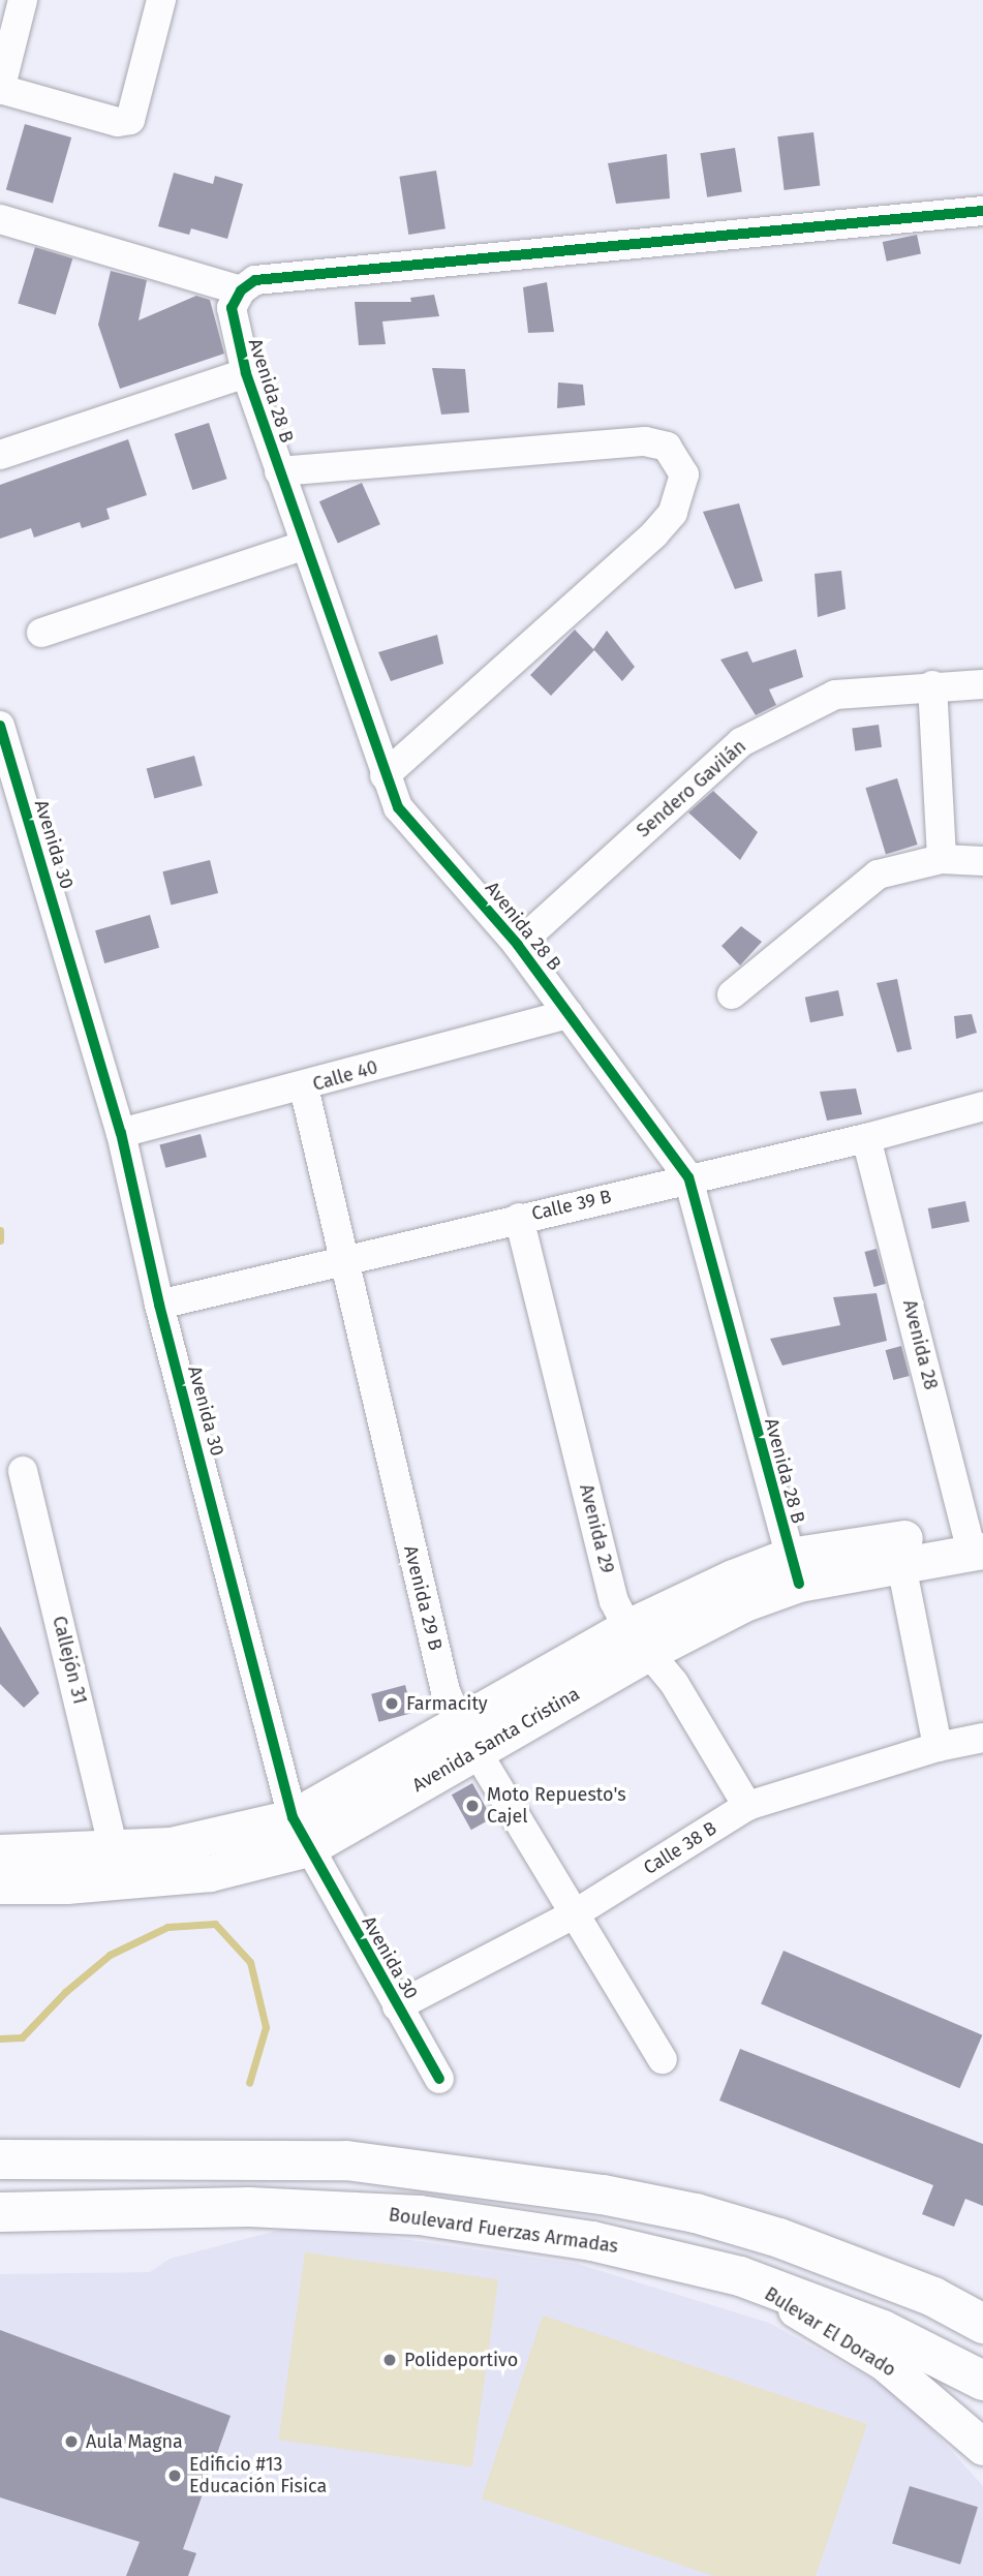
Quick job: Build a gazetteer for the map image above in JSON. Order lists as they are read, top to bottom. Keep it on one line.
{"streets":{"highway":["Boulevard Fuerzas Armadas"],"street":["Avenida 28 B","Sendero Gavilán","Avenida 30","Calle 40","Calle 39 B","Avenida 28","Avenida 29","Avenida 29 B","Callejón 31","Avenida Santa Cristina","Calle 38 B","Bulevar El Dorado"]},"crossings":[["Avenida 28 B","Sendero Gavilán"],["Avenida 28 B","Calle 40"],["Avenida 28 B","Calle 39 B"],["Avenida 28 B","Avenida Santa Cristina"],["Avenida 30","Calle 40"],["Avenida 30","Calle 39 B"],["Avenida 30","Avenida Santa Cristina"],["Avenida 30","Calle 38 B"],["Calle 40","Avenida 29 B"],["Calle 39 B","Avenida 28"],["Calle 39 B","Avenida 29"],["Calle 39 B","Avenida 29 B"],["Avenida 28","Avenida Santa Cristina"],["Avenida 29","Avenida Santa Cristina"],["Avenida 29","Calle 38 B"],["Avenida 29 B","Avenida Santa Cristina"],["Avenida 29 B","Calle 38 B"],["Callejón 31","Avenida Santa Cristina"],["Boulevard Fuerzas Armadas","Bulevar El Dorado"]],"places":["Farmacity","Moto Repuesto's Cajel","Polideportivo","Aula Magna","Edificio #13 Educación Fisica"]}
